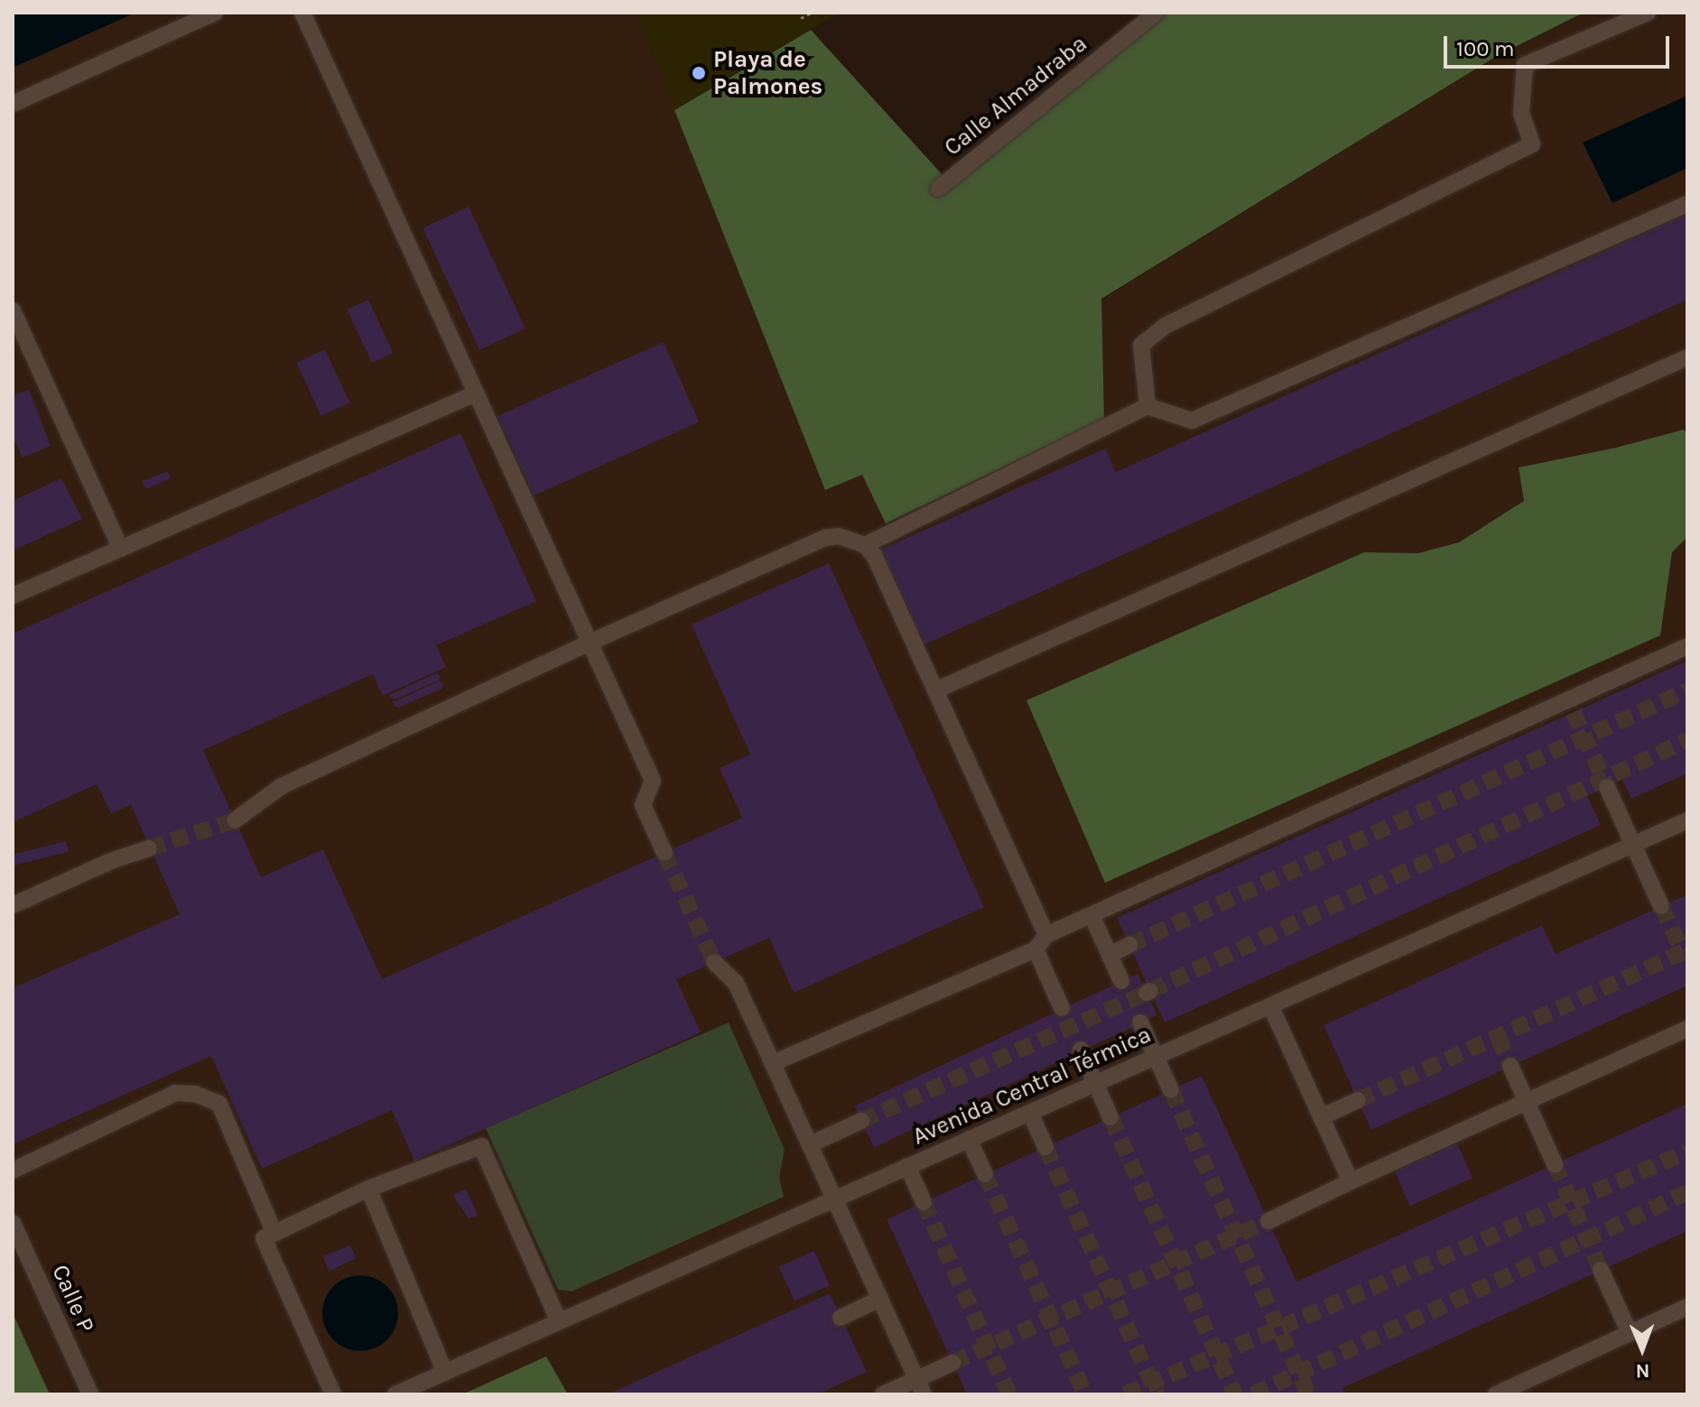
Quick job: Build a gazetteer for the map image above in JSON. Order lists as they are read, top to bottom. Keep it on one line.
{"streets":{"street":["Calle Almadraba","Avenida Central Térmica","Calle P"]},"places":["Playa de Palmones"],"scale_bar":"100 m","north":"bottom"}
